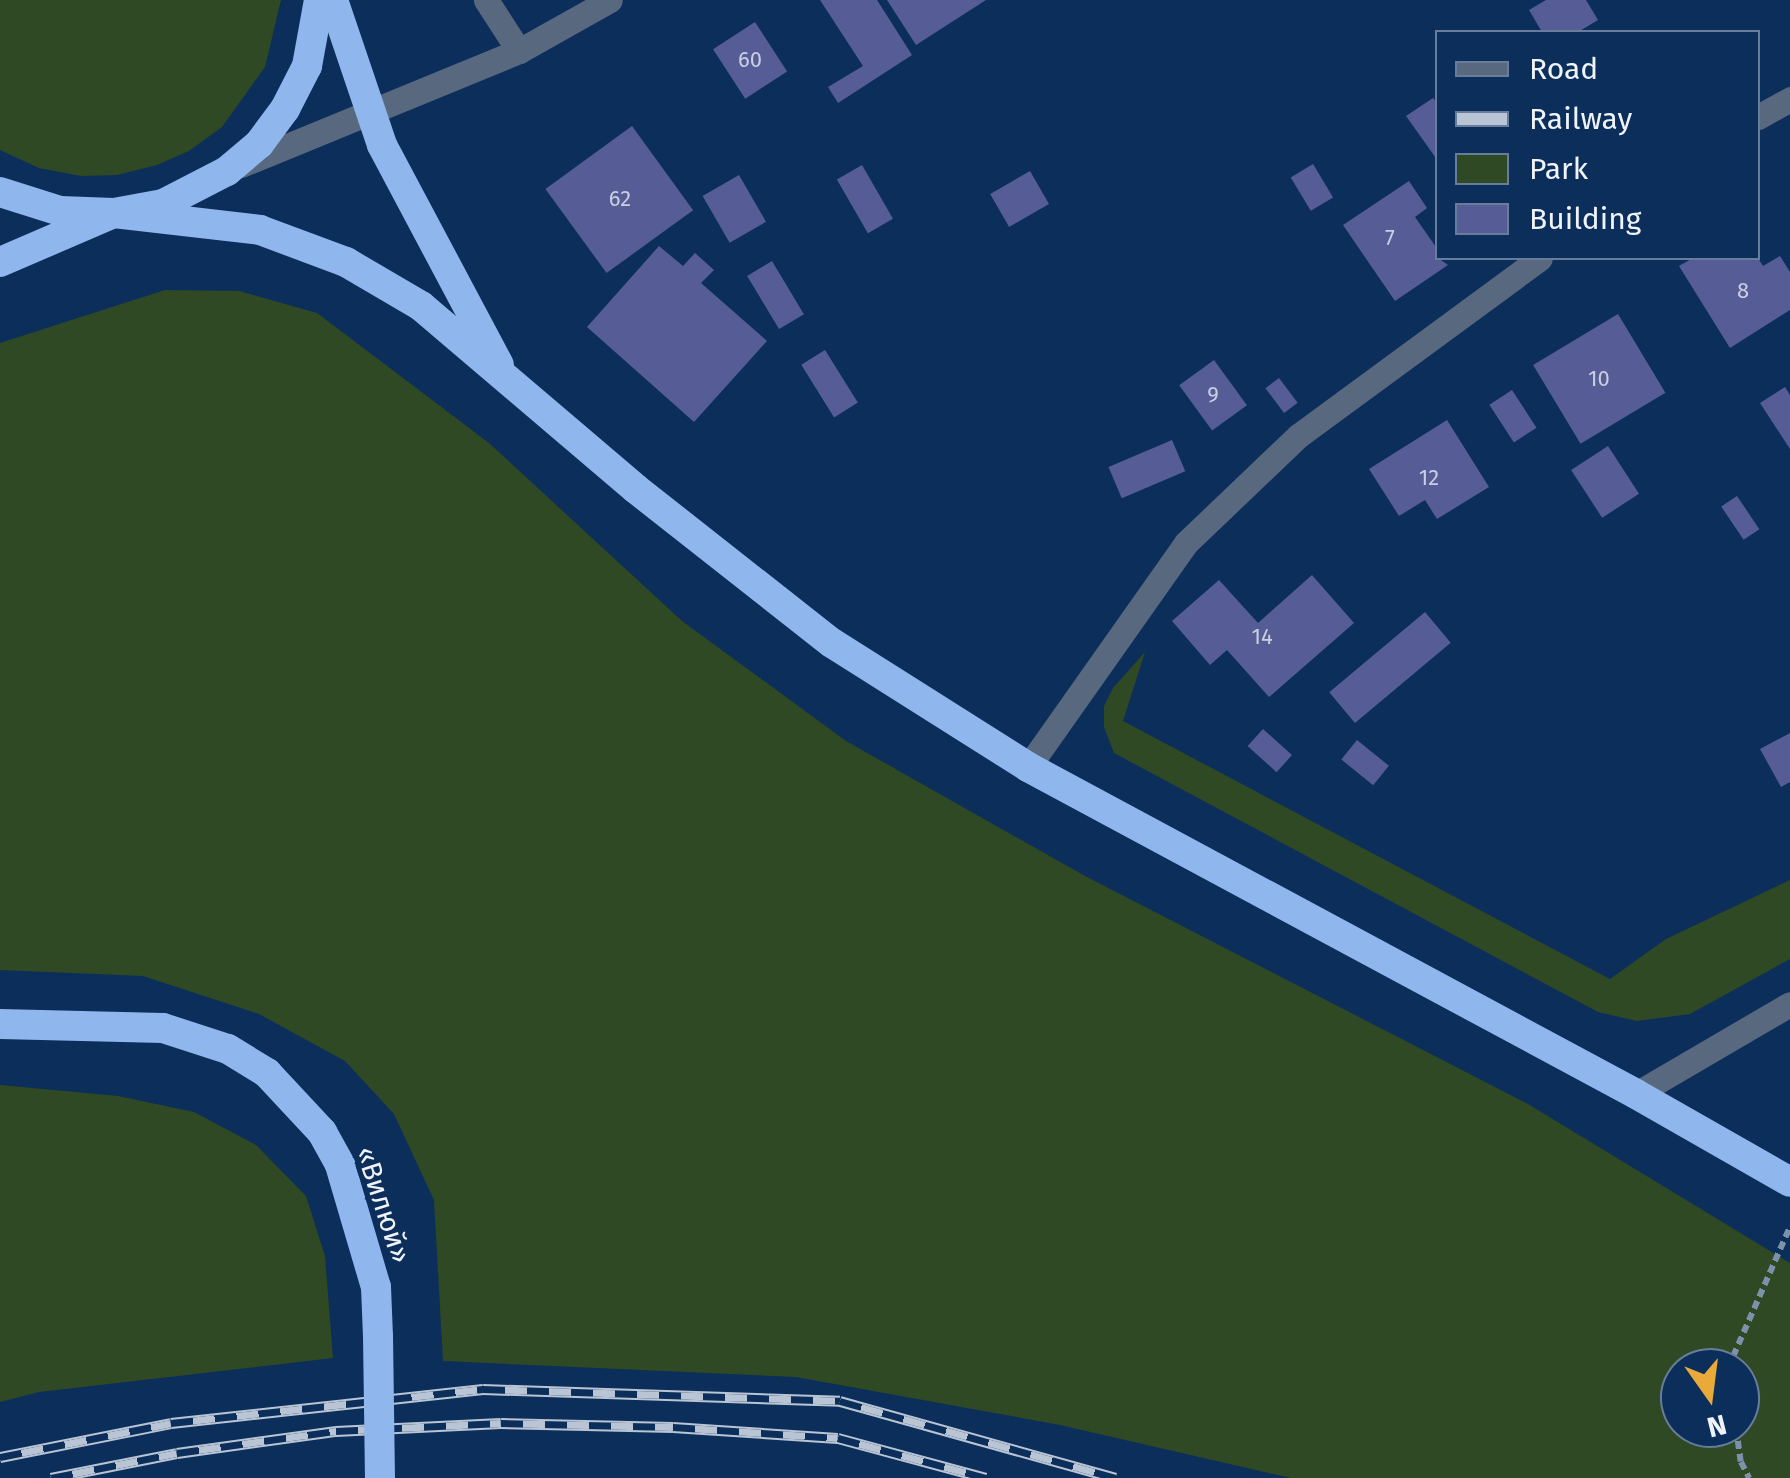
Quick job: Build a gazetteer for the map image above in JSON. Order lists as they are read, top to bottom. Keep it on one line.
{"streets":{"highway":["«Вилюй»"]},"house_numbers":["60","62","7","8","10","9","12","14"],"legend":["Road","Railway","Park","Building"],"north":"bottom"}
